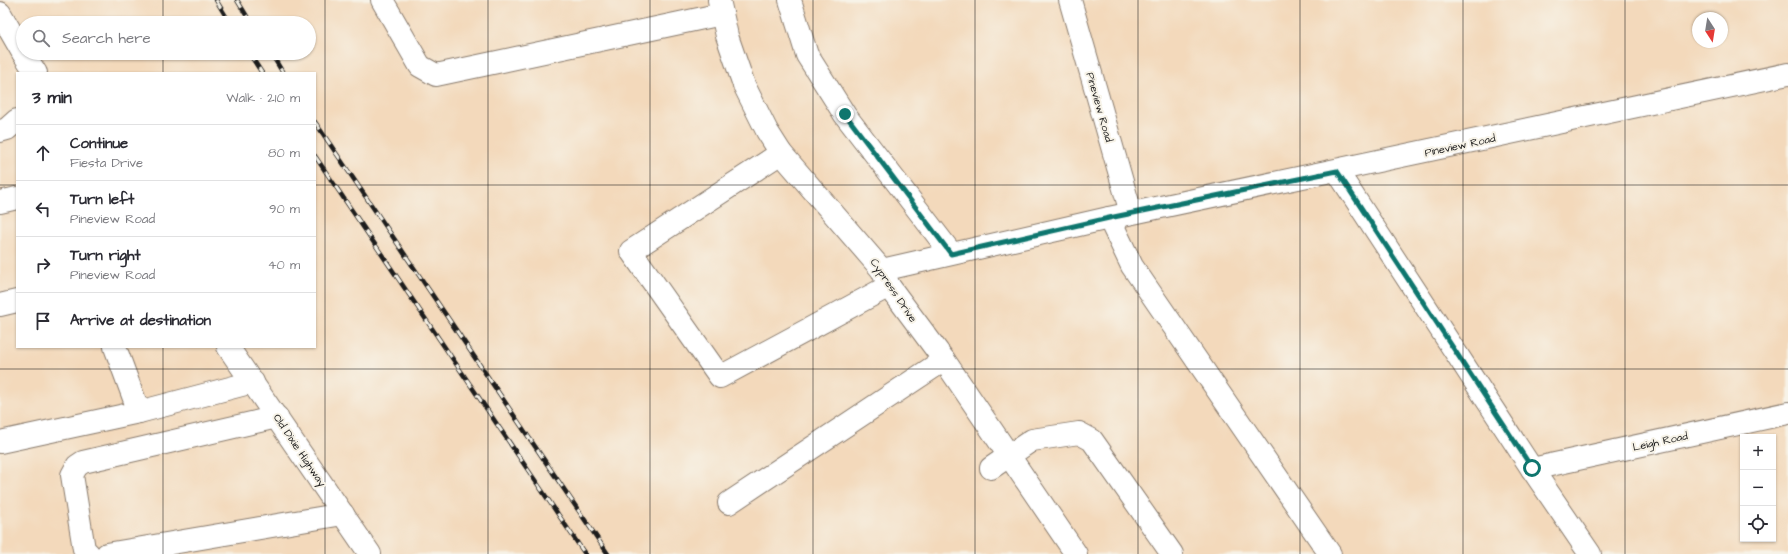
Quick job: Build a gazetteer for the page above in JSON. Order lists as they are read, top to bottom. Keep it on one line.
{"streets":{"street":["Pineview Road","Cypress Drive","Leigh Road","Old Dixie Highway"]},"crossings":[["Pineview Road","Cypress Drive"]],"north":"bottom","page":{"search":"Search here","heading":["3 min","Walk · 210 m"],"list":[["Continue","Fiesta Drive","80 m"],["Turn left","Pineview Road","90 m"],["Turn right","Pineview Road","40 m"],"Arrive at destination"],"map_buttons":["+","−"]}}
